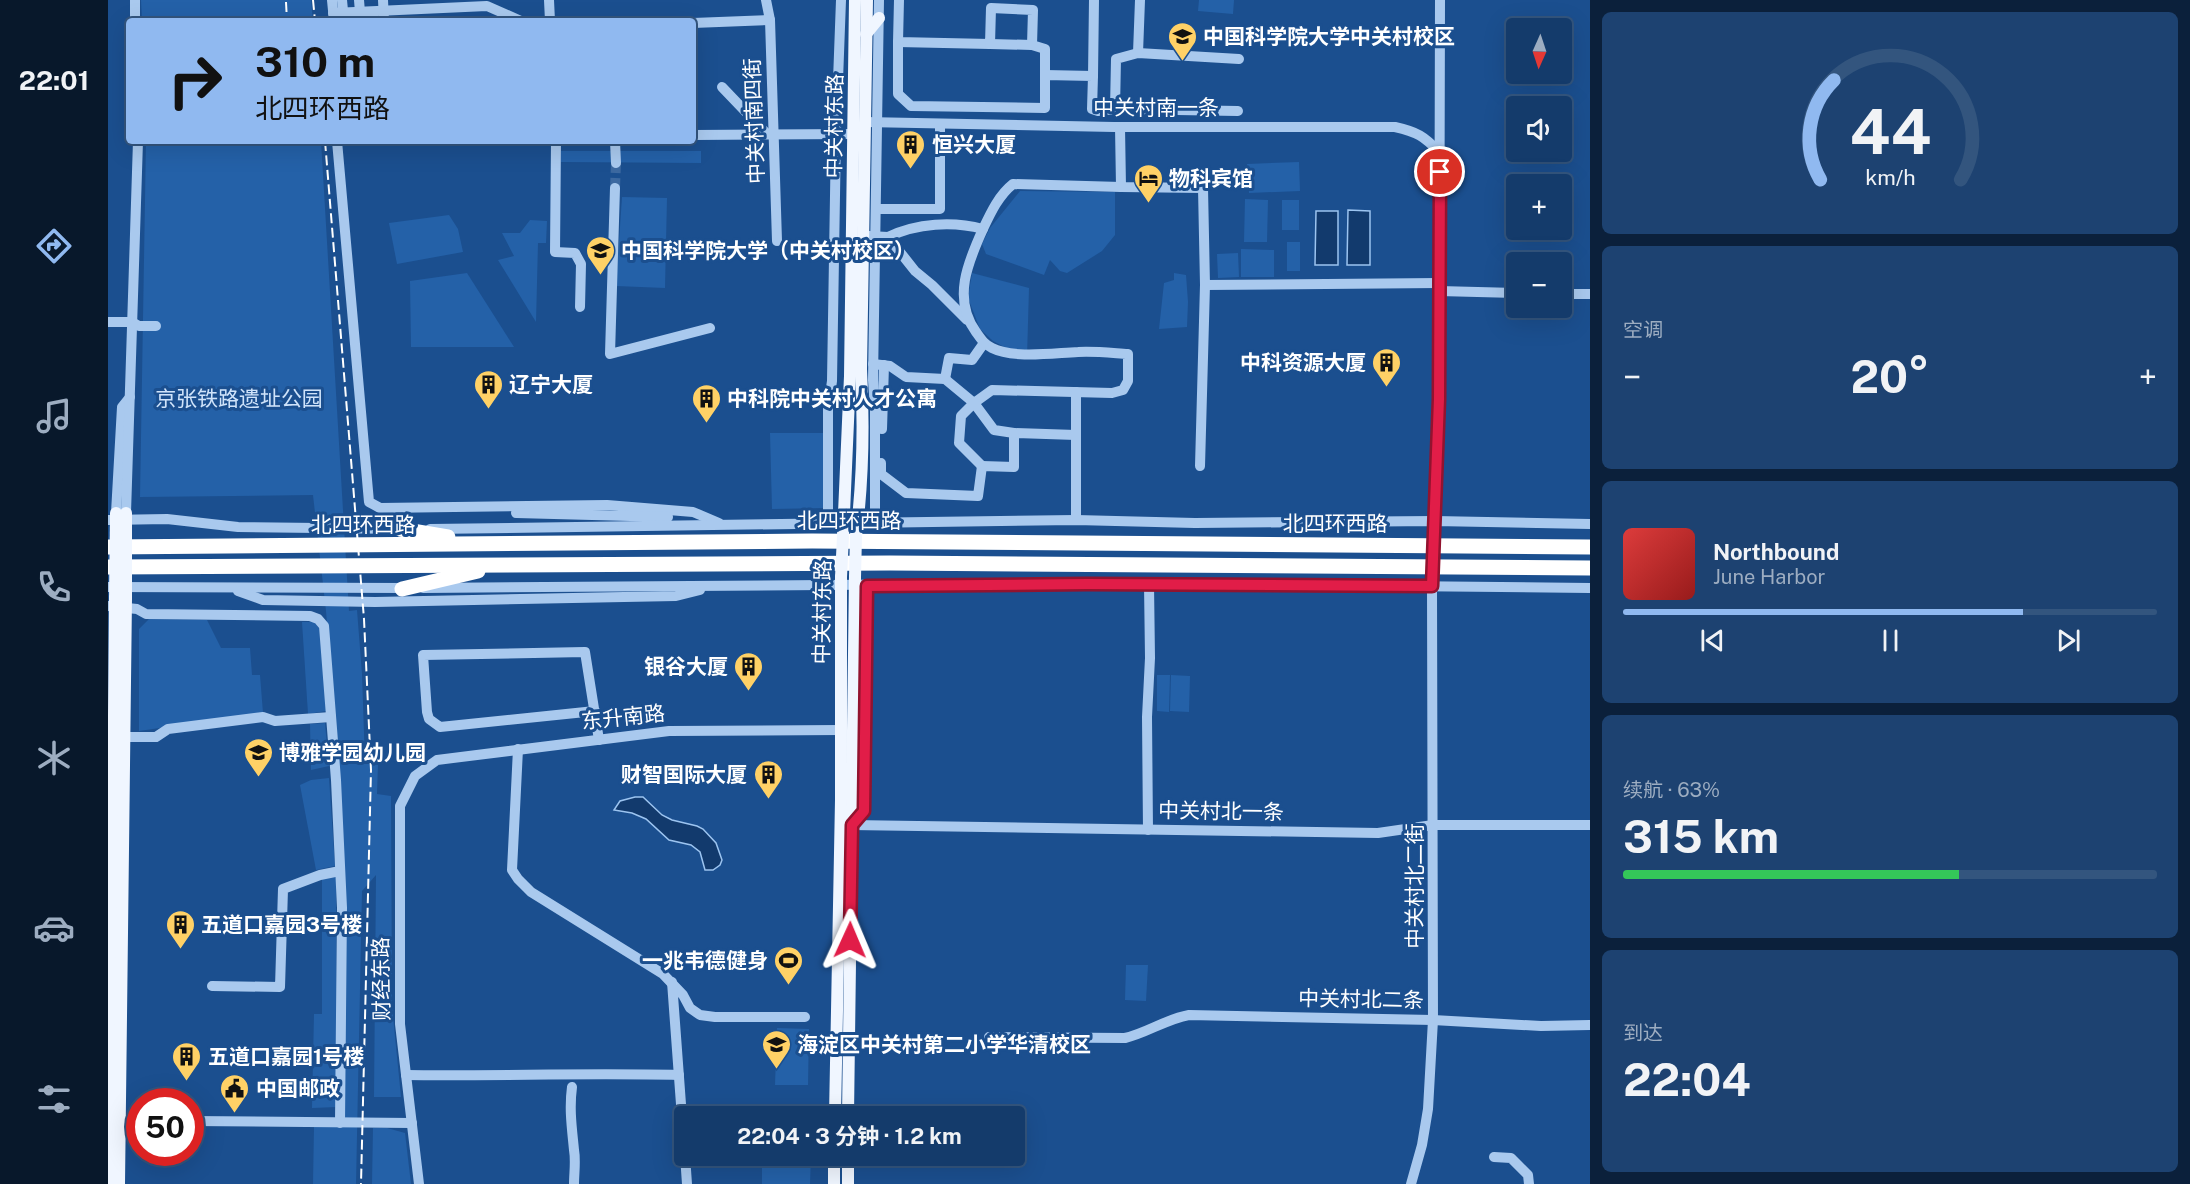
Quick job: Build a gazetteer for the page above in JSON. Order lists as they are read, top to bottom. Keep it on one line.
{"streets":{"highway":["北四环西路"],"main road":["中关村东路"],"street":["中关村南一条","中关村南四街","东升南路","中关村北一条","中关村北二街","财经东路","中关村北二条"]},"crossings":[["中关村南一条","中关村东路"],["中关村南一条","中关村北二街"],["中关村东路","北四环西路"],["中关村东路","东升南路"],["中关村东路","中关村北一条"],["北四环西路","中关村北二街"],["东升南路","财经东路"],["中关村北一条","中关村北二街"],["中关村北二街","中关村北二条"]],"parks":["京张铁路遗址公园"],"places":{"school or university":["中国科学院大学中关村校区","中国科学院大学（中关村校区）","博雅学园幼儿园","海淀区中关村第二小学华清校区"],"building":["恒兴大厦","中科资源大厦","辽宁大厦","中科院中关村人才公寓","银谷大厦","财智国际大厦","五道口嘉园3号楼","五道口嘉园1号楼"],"hotel":["物科宾馆"],"sports":["一兆韦德健身"],"public building":["中国邮政"]},"north":"bottom","page":{"tabs":"22:01","map_buttons":["+","−"],"turn":["310 m","北四环西路"],"tile":["空调",["续航 · 63%","315 km"],["到达","22:04"]],"heat":["−","20°","+"],"song":["Northbound","June Harbor"],"limit":"50","trip":"22:04 · 3 分钟 · 1.2 km","gauge":["44","km/h"]}}
